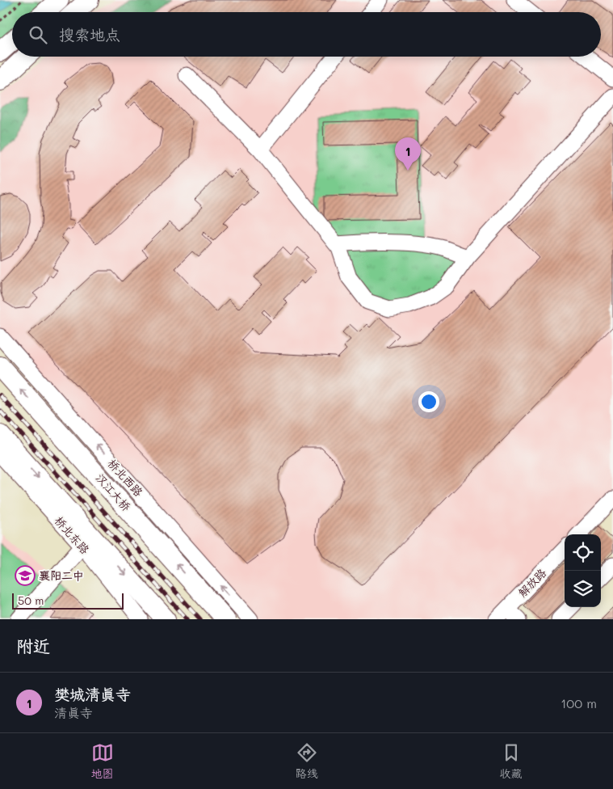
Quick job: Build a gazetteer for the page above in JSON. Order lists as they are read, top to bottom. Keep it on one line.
{"streets":{"main road":["汉江大桥"],"street":["桥北西路","桥北东路","解放路"]},"one_way":["桥北西路"],"places":{"school or university":["襄阳二中"]},"scale_bar":"50 m","page":{"search":"搜索地点","pins":"1","scale":"50 m","heading":"附近","list":[{"mark":"1","name":"樊城清真寺","note":"清真寺","value":"100 m"}],"nav":["地图","路线","收藏"]}}
